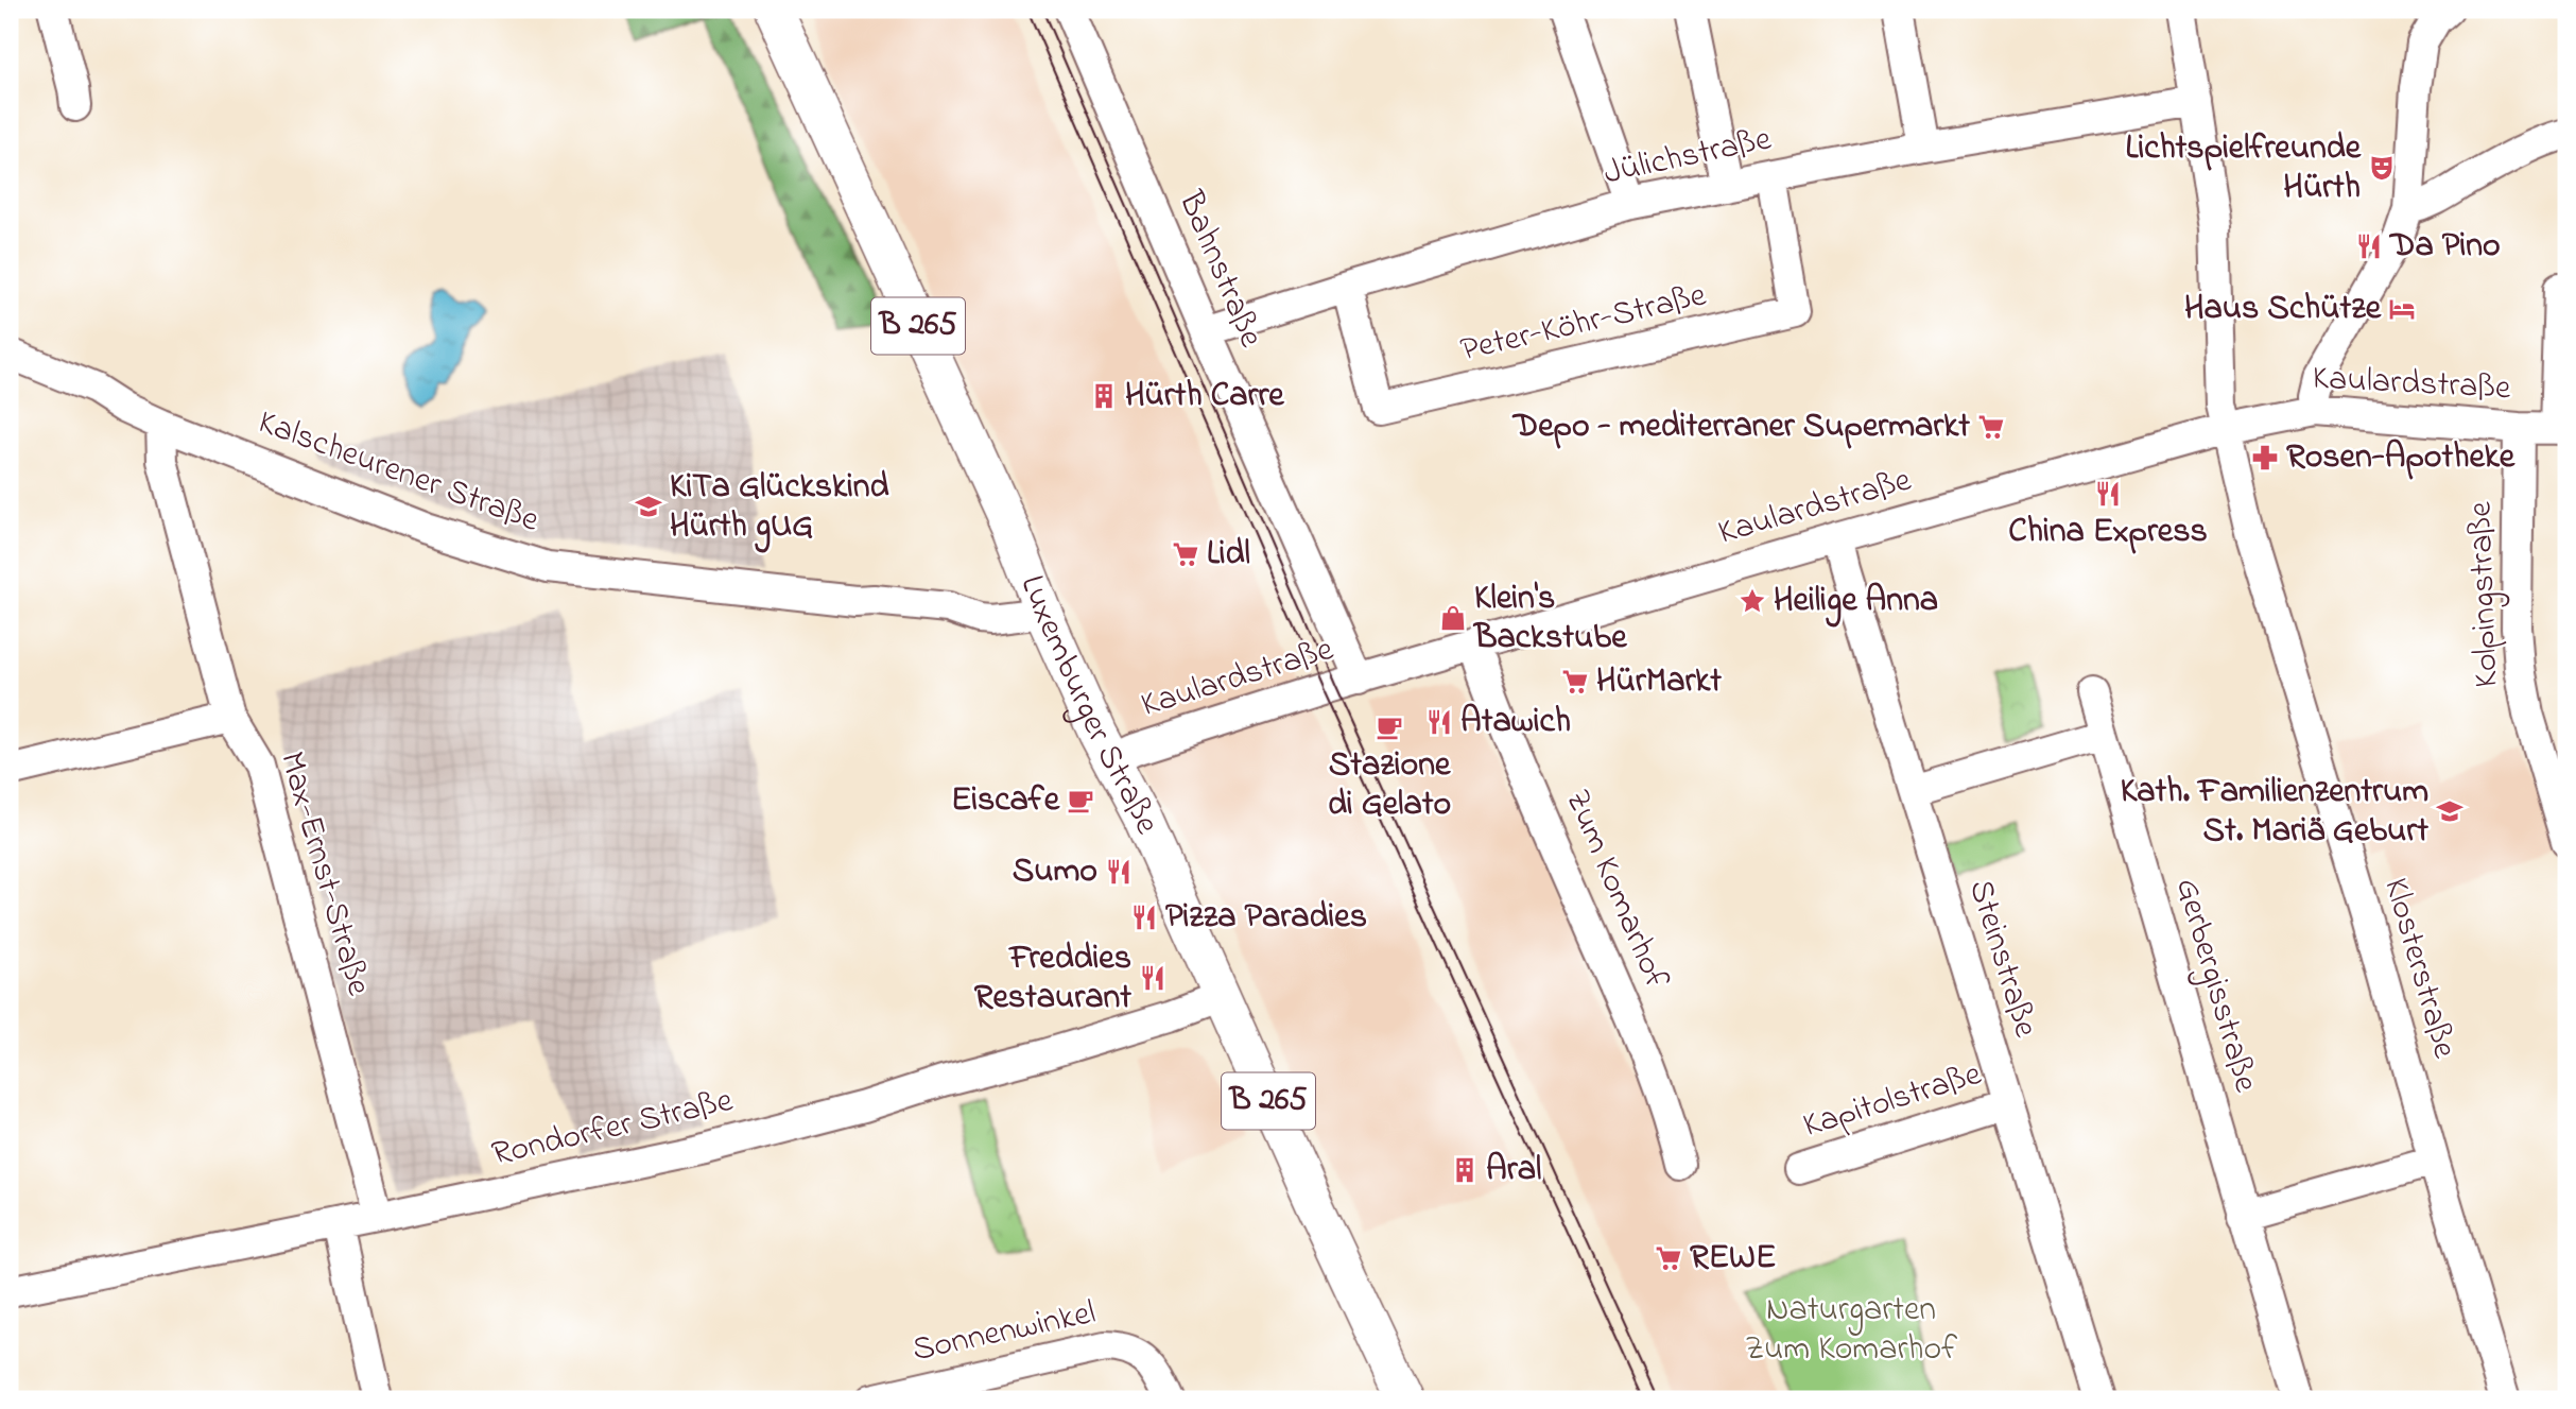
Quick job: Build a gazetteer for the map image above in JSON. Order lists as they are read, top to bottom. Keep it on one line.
{"streets":{"main road":["B 265","Luxemburger Straße"],"street":["Jülichstraße","Bahnstraße","Peter-Köhr-Straße","Kaulardstraße","Kalscheurener Straße","Kolpingstraße","Max-Ernst-Straße","Zum Komarhof","Steinstraße","Klosterstraße","Gerbergisstraße","Kapitolstraße","Rondorfer Straße","Sonnenwinkel"]},"crossings":[["Jülichstraße","Bahnstraße"],["Jülichstraße","Peter-Köhr-Straße"],["Jülichstraße","Klosterstraße"],["Bahnstraße","Kaulardstraße"],["Kaulardstraße","Kolpingstraße"],["Kaulardstraße","Luxemburger Straße"],["Kaulardstraße","Zum Komarhof"],["Kaulardstraße","Steinstraße"],["Kaulardstraße","Klosterstraße"],["Kalscheurener Straße","Luxemburger Straße"],["Kalscheurener Straße","Max-Ernst-Straße"],["Luxemburger Straße","Rondorfer Straße"],["Max-Ernst-Straße","Rondorfer Straße"],["Steinstraße","Kapitolstraße"]],"parks":["Naturgarten Zum Komarhof"],"places":{"theatre":["Lichtspielfreunde Hürth"],"restaurant":["Da Pino","China Express","Atawich","Sumo","Pizza Paradies","Freddies Restaurant"],"hotel":["Haus Schütze"],"building":["Hürth Carre","Aral"],"supermarket":["Depo - mediterraner Supermarkt","Lidl","HürMarkt","REWE"],"pharmacy":["Rosen-Apotheke"],"school or university":["KiTa Glückskind Hürth gUG","Kath. Familienzentrum St. Mariä Geburt"],"place":["Heilige Anna"],"shop":["Klein's Backstube"],"cafe":["Stazione di Gelato","Eiscafe"]}}
